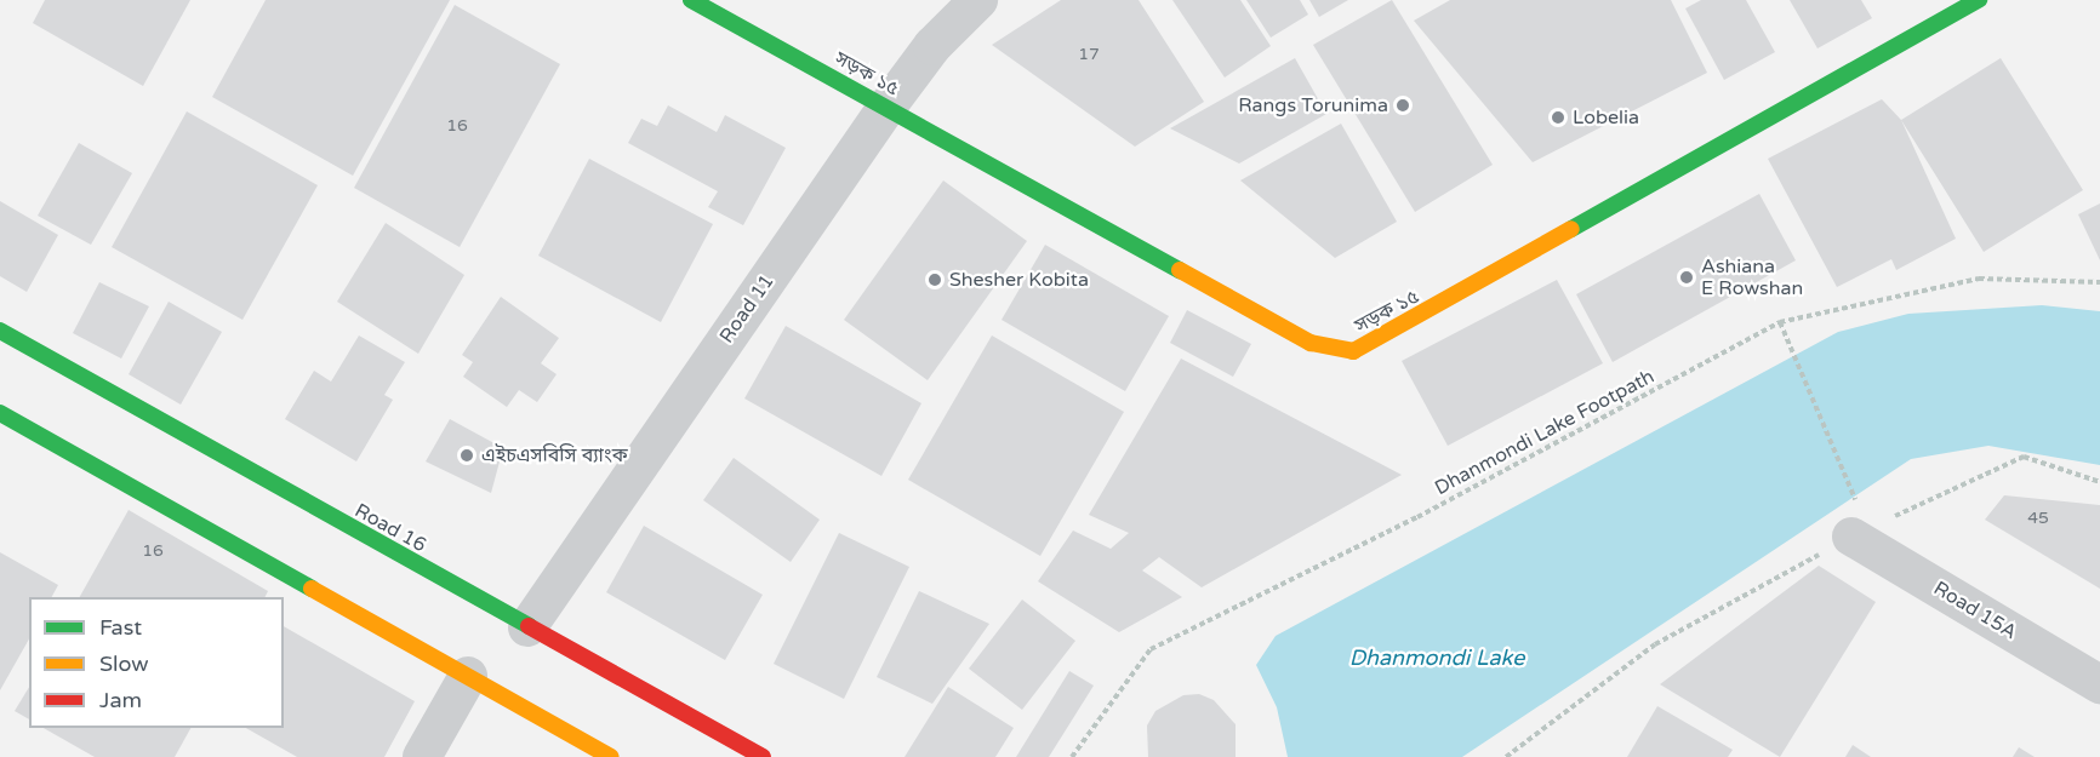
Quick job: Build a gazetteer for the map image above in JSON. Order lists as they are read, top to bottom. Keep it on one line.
{"streets":{"main road":["সড়ক ১৫","Road 16"],"street":["Road 11","Road 15A"],"path":["Dhanmondi Lake Footpath"]},"crossings":[["সড়ক ১৫","Road 11"],["Road 11","Road 16"]],"water":["Dhanmondi Lake"],"places":["Rangs Torunima","Lobelia","Ashiana E Rowshan","Shesher Kobita","এইচএসবিসি ব্যাংক"],"house_numbers":["17","16","45","16"],"legend":["Fast","Slow","Jam"]}
